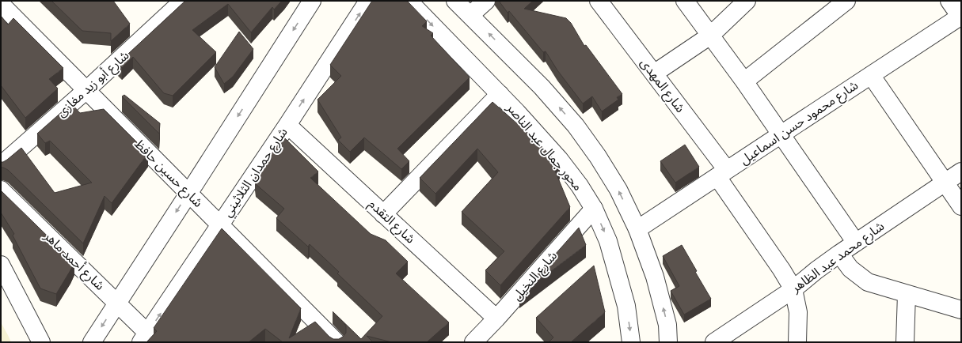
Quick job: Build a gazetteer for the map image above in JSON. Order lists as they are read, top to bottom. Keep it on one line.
{"streets":{"street":["شارع أبو زيد مغازى","شارع المهدى","شارع محمود حسن اسماعيل","محور جمال عبد الناصر","شارع حمدان الثلاثيني","شارع حسين حافظ","شارع التقدم","شارع محمد عبد الظاهر","شارع أحمد ماهر","شارع النخيل"]},"crossings":[["شارع أبو زيد مغازى","شارع حسين حافظ"],["شارع المهدى","شارع محمود حسن اسماعيل"],["شارع المهدى","شارع محمد عبد الظاهر"],["محور جمال عبد الناصر","شارع النخيل"],["شارع حمدان الثلاثيني","شارع حسين حافظ"],["شارع حمدان الثلاثيني","شارع التقدم"],["شارع حمدان الثلاثيني","شارع أحمد ماهر"],["شارع التقدم","شارع النخيل"]]}
